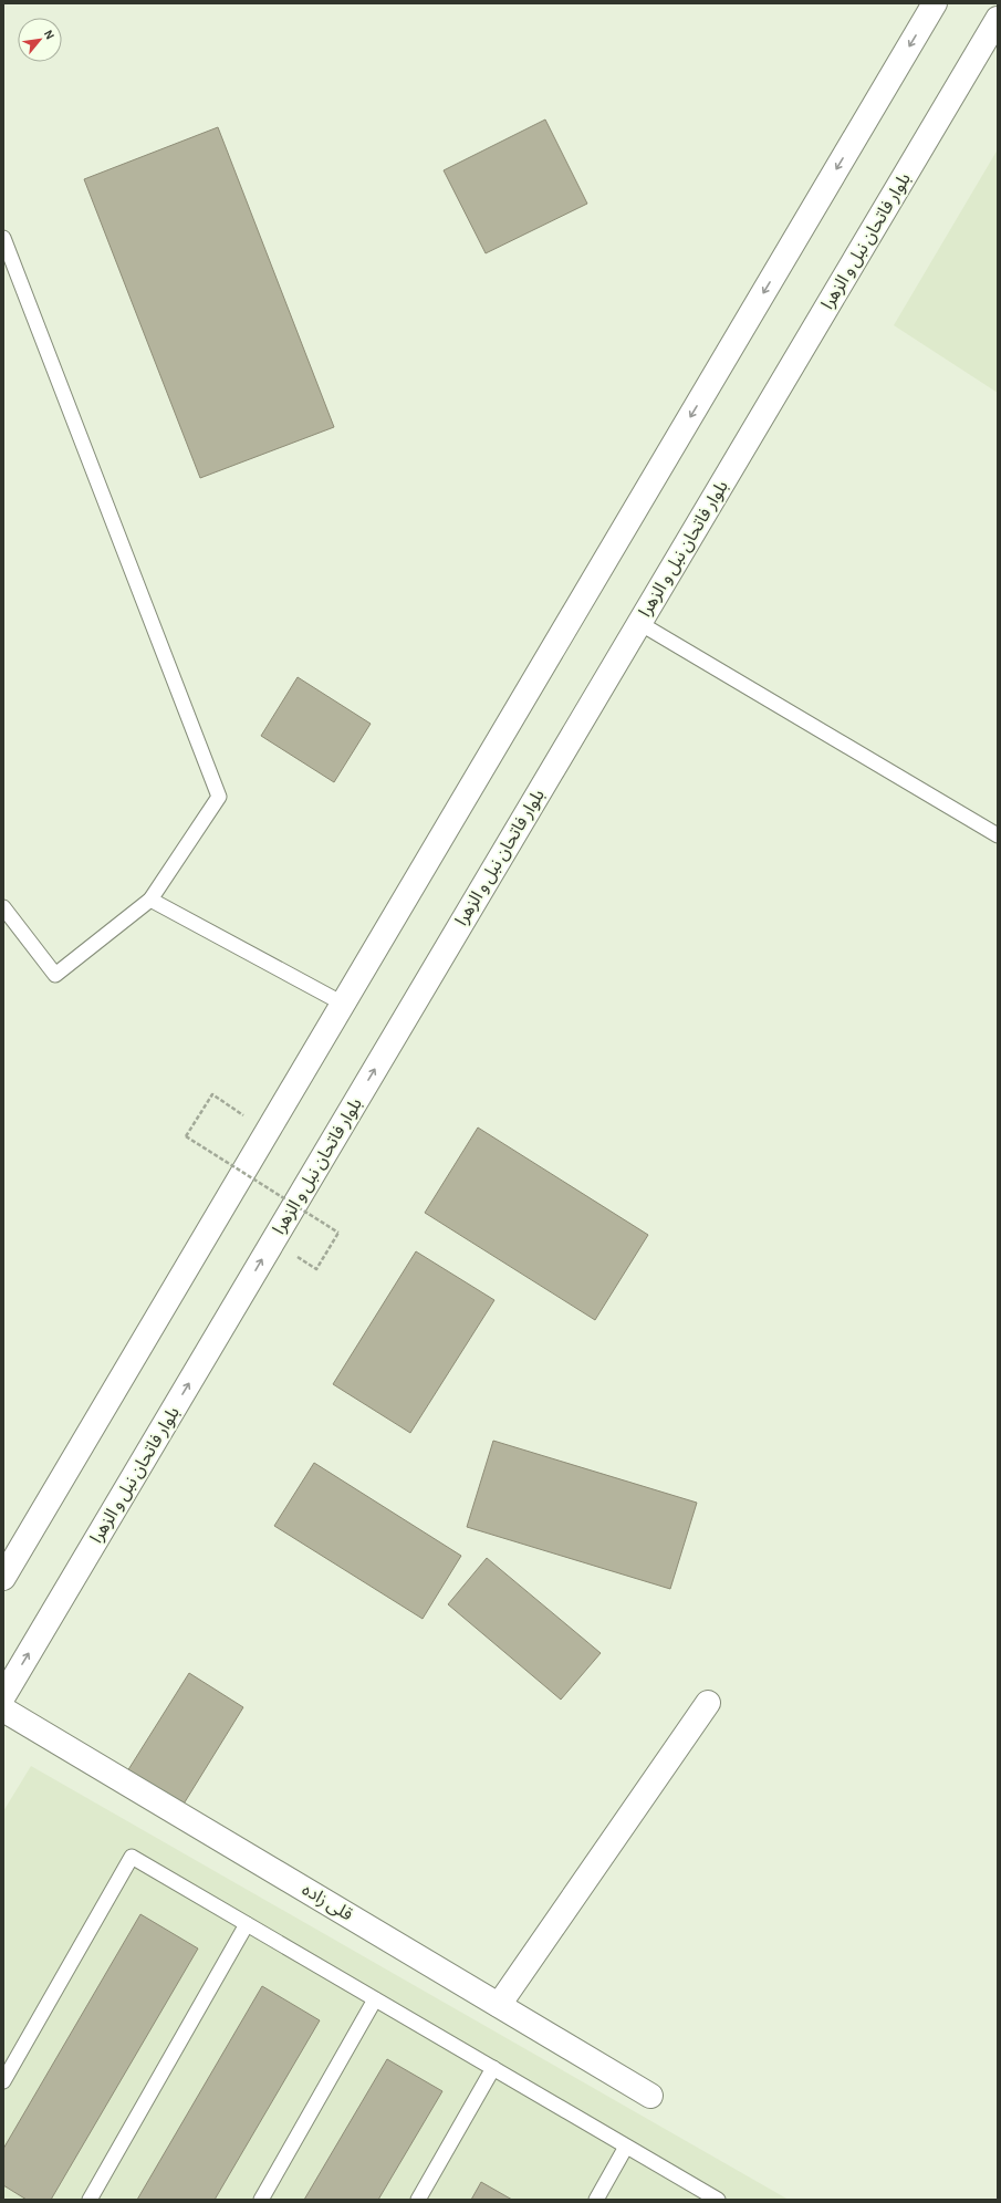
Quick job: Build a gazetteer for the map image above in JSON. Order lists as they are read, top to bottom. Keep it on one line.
{"streets":{"main road":["بلوار فاتحان نبل و الزهرا","قلی زاده"]},"north":"top right"}
